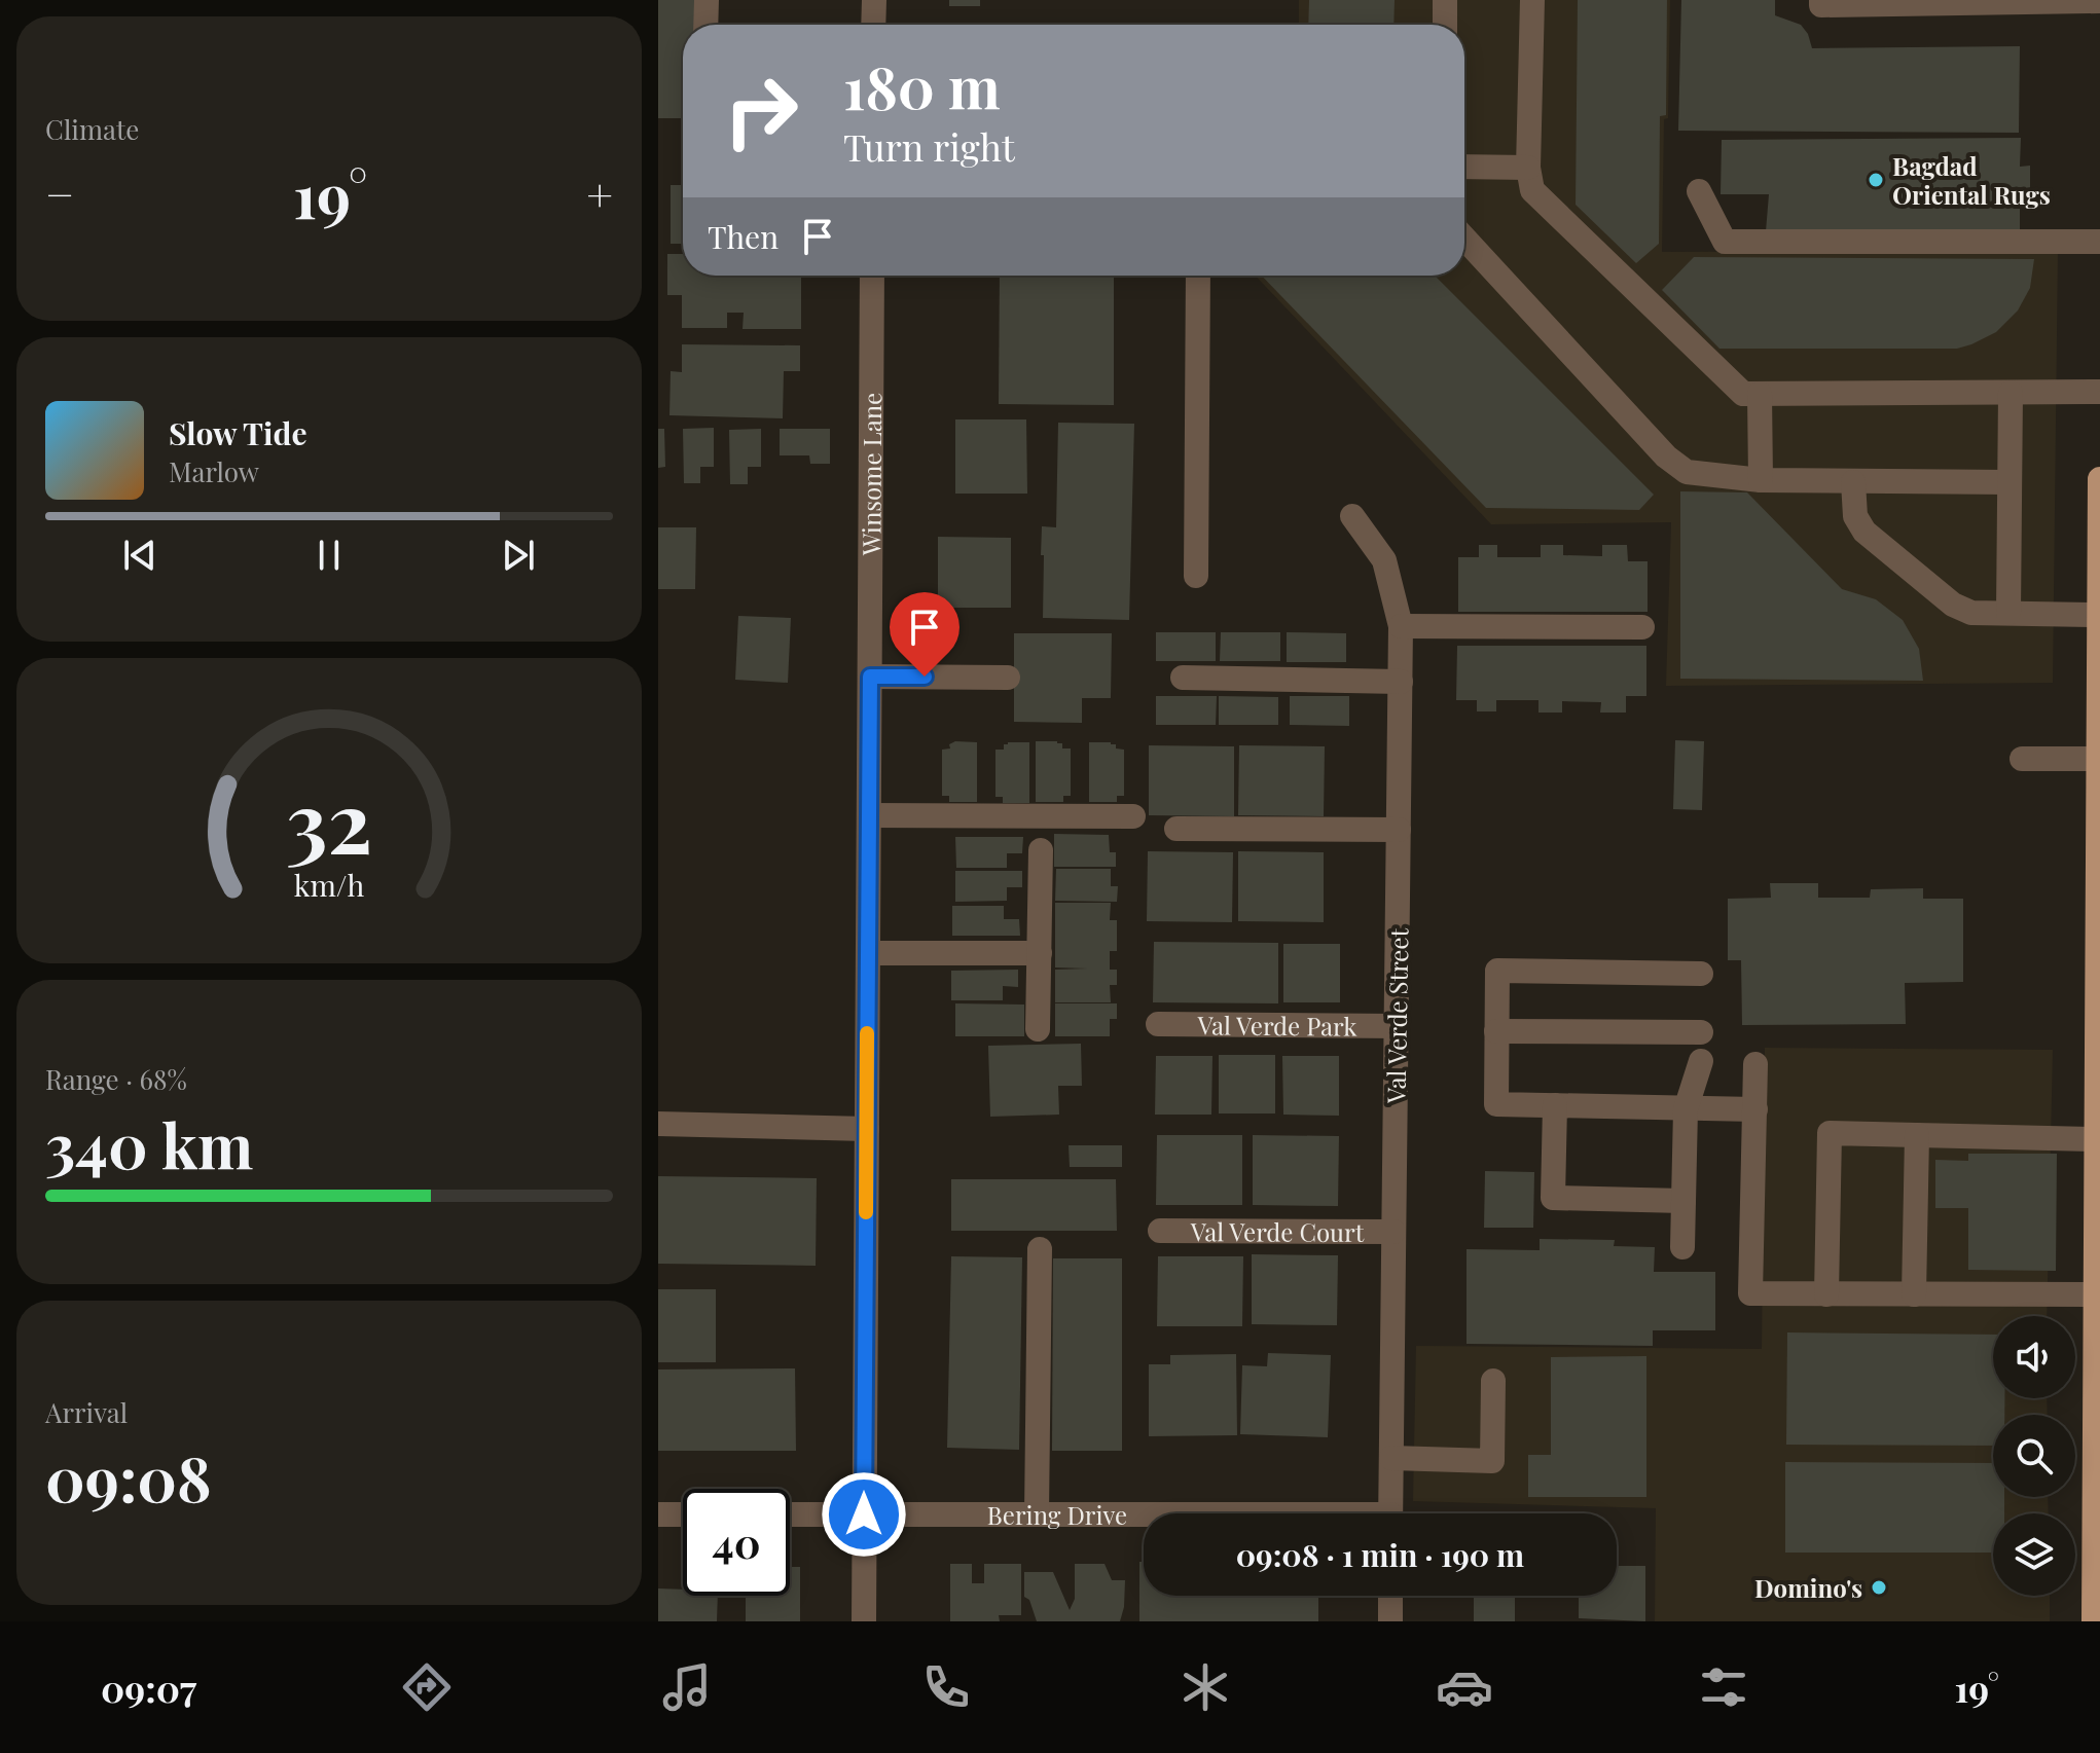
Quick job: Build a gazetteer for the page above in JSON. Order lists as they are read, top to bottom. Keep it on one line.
{"streets":{"street":["Winsome Lane","Val Verde Street","Val Verde Park","Val Verde Court","Bering Drive"]},"crossings":[["Winsome Lane","Bering Drive"],["Val Verde Street","Val Verde Park"],["Val Verde Street","Val Verde Court"]],"places":["Bagdad Oriental Rugs","Domino's"],"page":{"tile":["Climate",["Range · 68%","340 km"],["Arrival","09:08"]],"turn":["180 m","Turn right"],"heat":["−","19°","+"],"then":"Then","song":["Slow Tide","Marlow"],"limit":"40","trip":"09:08 · 1 min · 190 m","tabs":["09:07","19°"],"gauge":["32","km/h"]}}
